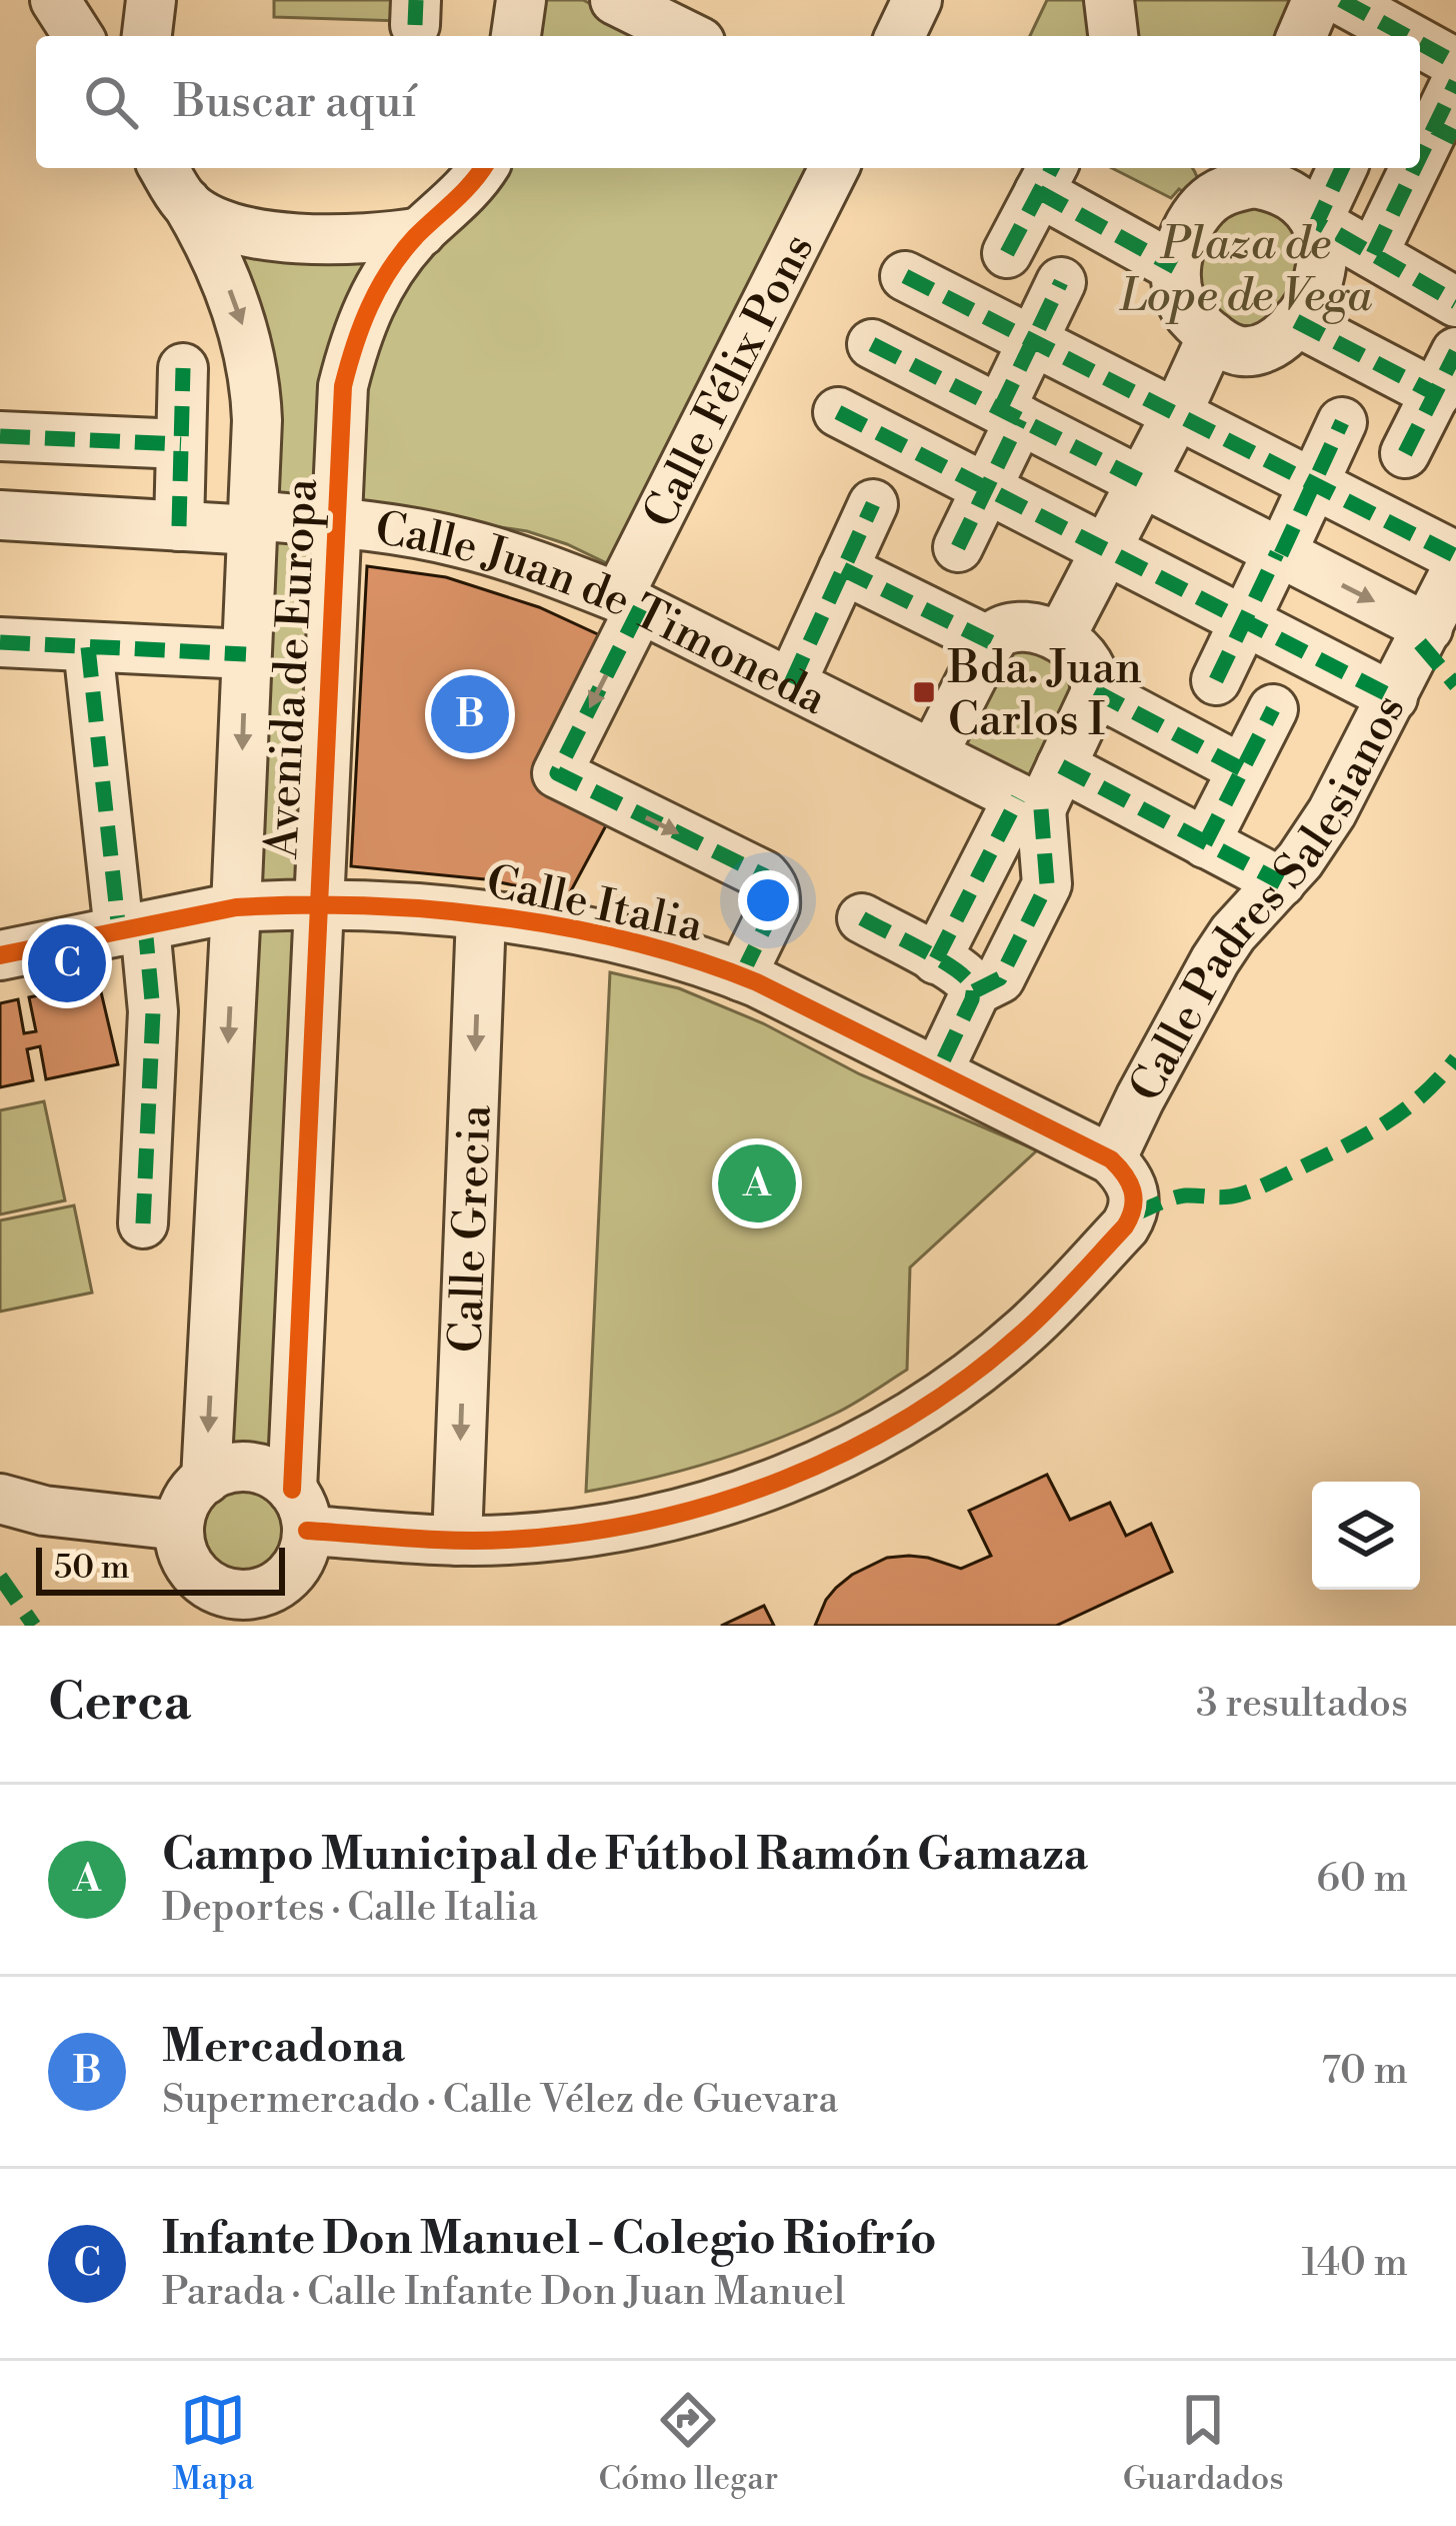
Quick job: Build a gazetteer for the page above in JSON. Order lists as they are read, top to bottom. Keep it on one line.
{"streets":{"street":["Calle Félix Pons","Calle Juan de Timoneda","Avenida de Europa","Calle Padres Salesianos","Calle Italia","Calle Grecia"]},"crossings":[["Calle Félix Pons","Calle Juan de Timoneda"],["Calle Félix Pons","Calle Italia"],["Calle Juan de Timoneda","Avenida de Europa"],["Calle Juan de Timoneda","Calle Padres Salesianos"],["Avenida de Europa","Calle Italia"],["Calle Padres Salesianos","Calle Italia"],["Calle Italia","Calle Grecia"]],"parks":["Plaza de Lope de Vega"],"places":{"transit":["Bda. Juan Carlos I"]},"scale_bar":"50 m","page":{"search":"Buscar aquí","pins":["B","C","A"],"scale":"50 m","heading":["Cerca","3 resultados"],"list":[{"mark":"A","name":"Campo Municipal de Fútbol Ramón Gamaza","note":"Deportes · Calle Italia","value":"60 m"},{"mark":"B","name":"Mercadona","note":"Supermercado · Calle Vélez de Guevara","value":"70 m"},{"mark":"C","name":"Infante Don Manuel - Colegio Riofrío","note":"Parada · Calle Infante Don Juan Manuel","value":"140 m"}],"nav":["Mapa","Cómo llegar","Guardados"]}}
